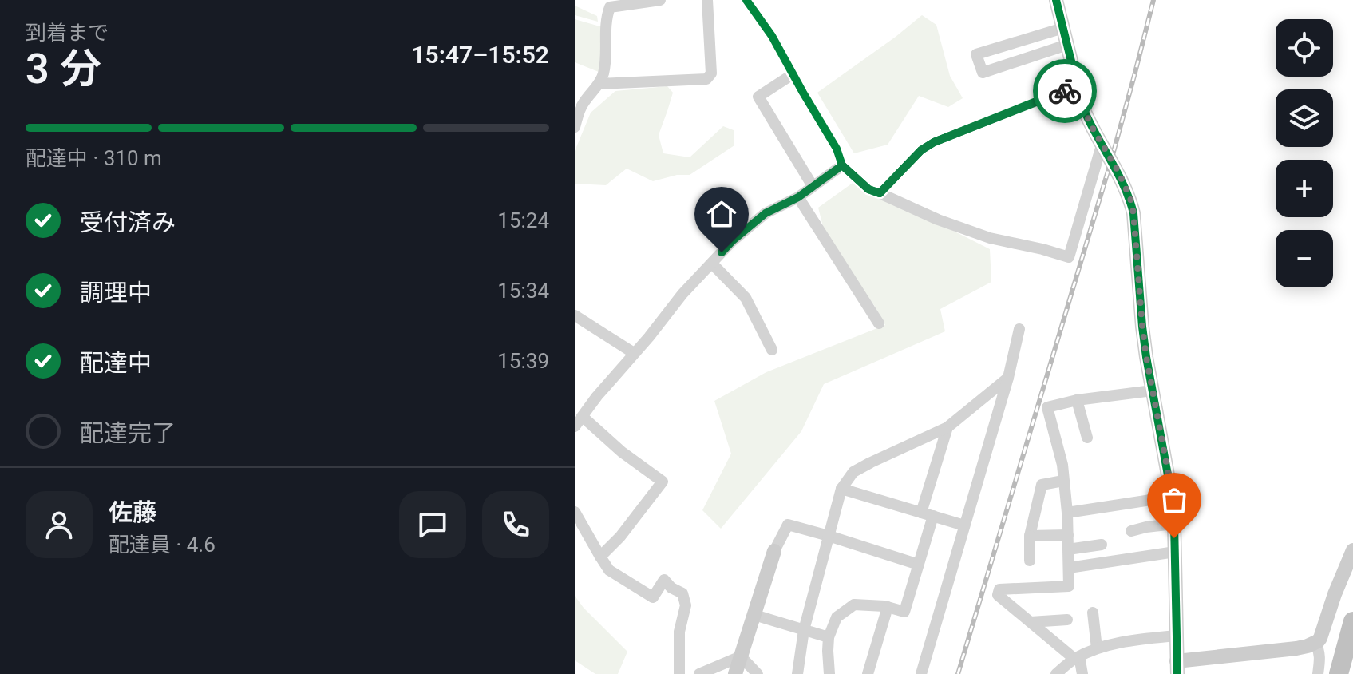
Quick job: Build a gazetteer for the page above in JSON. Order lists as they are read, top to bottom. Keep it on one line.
{"page":{"heading":["3 分","到着まで","15:47–15:52"],"panel":["佐藤","配達員 · 4.6"],"map_buttons":["+","−"],"bar":"配達中 · 310 m","list":[["受付済み","15:24"],["調理中","15:34"],["配達中","15:39"],"配達完了"]}}
